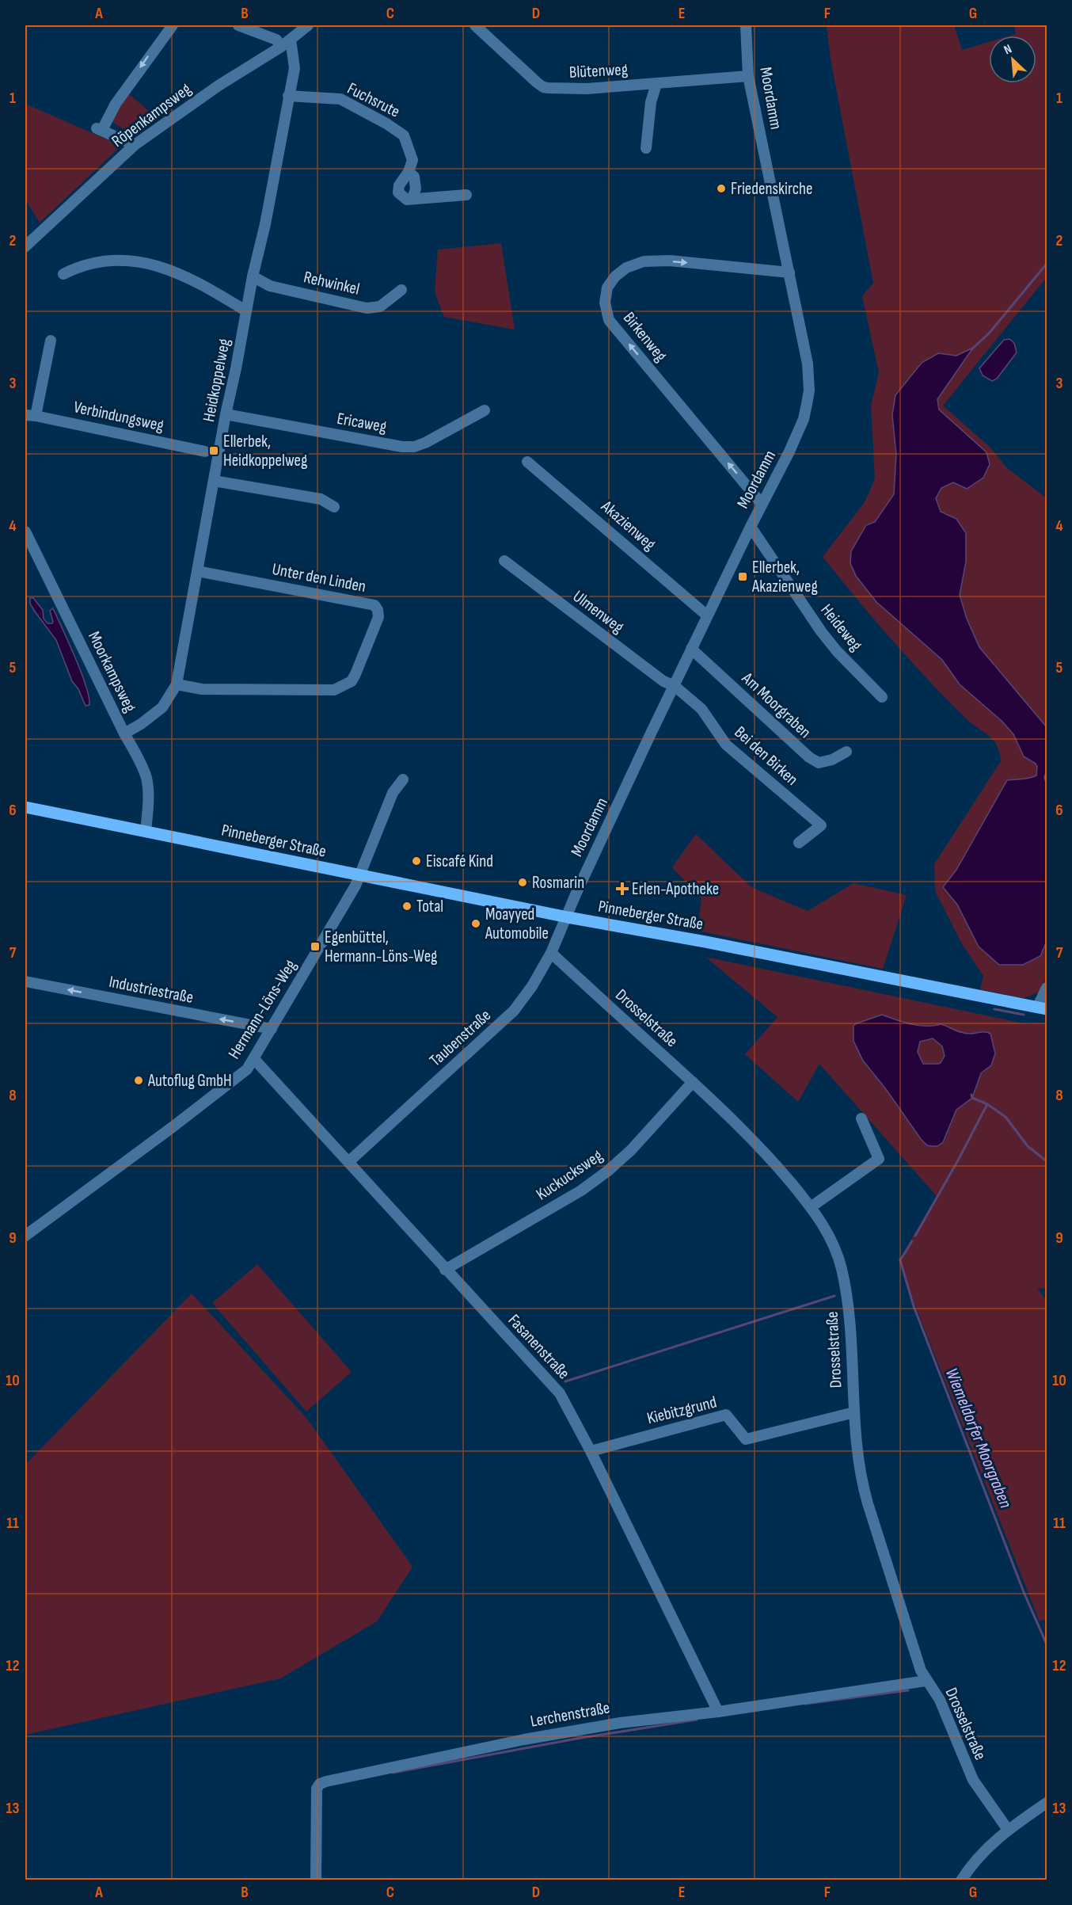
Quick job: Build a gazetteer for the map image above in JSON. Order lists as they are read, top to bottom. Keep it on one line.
{"streets":{"main road":["Pinneberger Straße"],"street":["Blütenweg","Moordamm","Fuchsrute","Röpenkampsweg","Rehwinkel","Birkenweg","Heidkoppelweg","Verbindungsweg","Ericaweg","Akazienweg","Unter den Linden","Ulmenweg","Heideweg","Moorkampsweg","Am Moorgraben","Bei den Birken","Industriestraße","Hermann-Löns-Weg","Drosselstraße","Taubenstraße","Kuckucksweg","Fasanenstraße","Kiebitzgrund","Lerchenstraße"]},"crossings":[["Blütenweg","Moordamm"],["Moordamm","Birkenweg"],["Moordamm","Akazienweg"],["Moordamm","Ulmenweg"],["Moordamm","Heideweg"],["Moordamm","Am Moorgraben"],["Moordamm","Bei den Birken"],["Moordamm","Pinneberger Straße"],["Moordamm","Taubenstraße"],["Fuchsrute","Heidkoppelweg"],["Röpenkampsweg","Heidkoppelweg"],["Rehwinkel","Heidkoppelweg"],["Heidkoppelweg","Ericaweg"],["Heidkoppelweg","Unter den Linden"],["Heidkoppelweg","Moorkampsweg"],["Ulmenweg","Bei den Birken"],["Moorkampsweg","Pinneberger Straße"],["Pinneberger Straße","Hermann-Löns-Weg"],["Pinneberger Straße","Taubenstraße"],["Industriestraße","Hermann-Löns-Weg"],["Hermann-Löns-Weg","Fasanenstraße"],["Drosselstraße","Taubenstraße"],["Drosselstraße","Kuckucksweg"],["Drosselstraße","Kiebitzgrund"],["Drosselstraße","Lerchenstraße"],["Taubenstraße","Fasanenstraße"],["Kuckucksweg","Fasanenstraße"],["Fasanenstraße","Kiebitzgrund"],["Fasanenstraße","Lerchenstraße"]],"one_way":["Industriestraße"],"water":["Wiemeldorfer Moorgraben"],"places":{"other":["Friedenskirche","Eiscafé Kind","Rosmarin","Total","Moayyed Automobile","Autoflug GmbH"],"transit":["Ellerbek, Heidkoppelweg","Ellerbek, Akazienweg","Egenbüttel, Hermann-Löns-Weg"],"health":["Erlen-Apotheke"]},"north":"top left","grid":{"columns":["A","B","C","D","E","F","G"],"rows":["1","2","3","4","5","6","7","8","9","10","11","12","13"]}}
